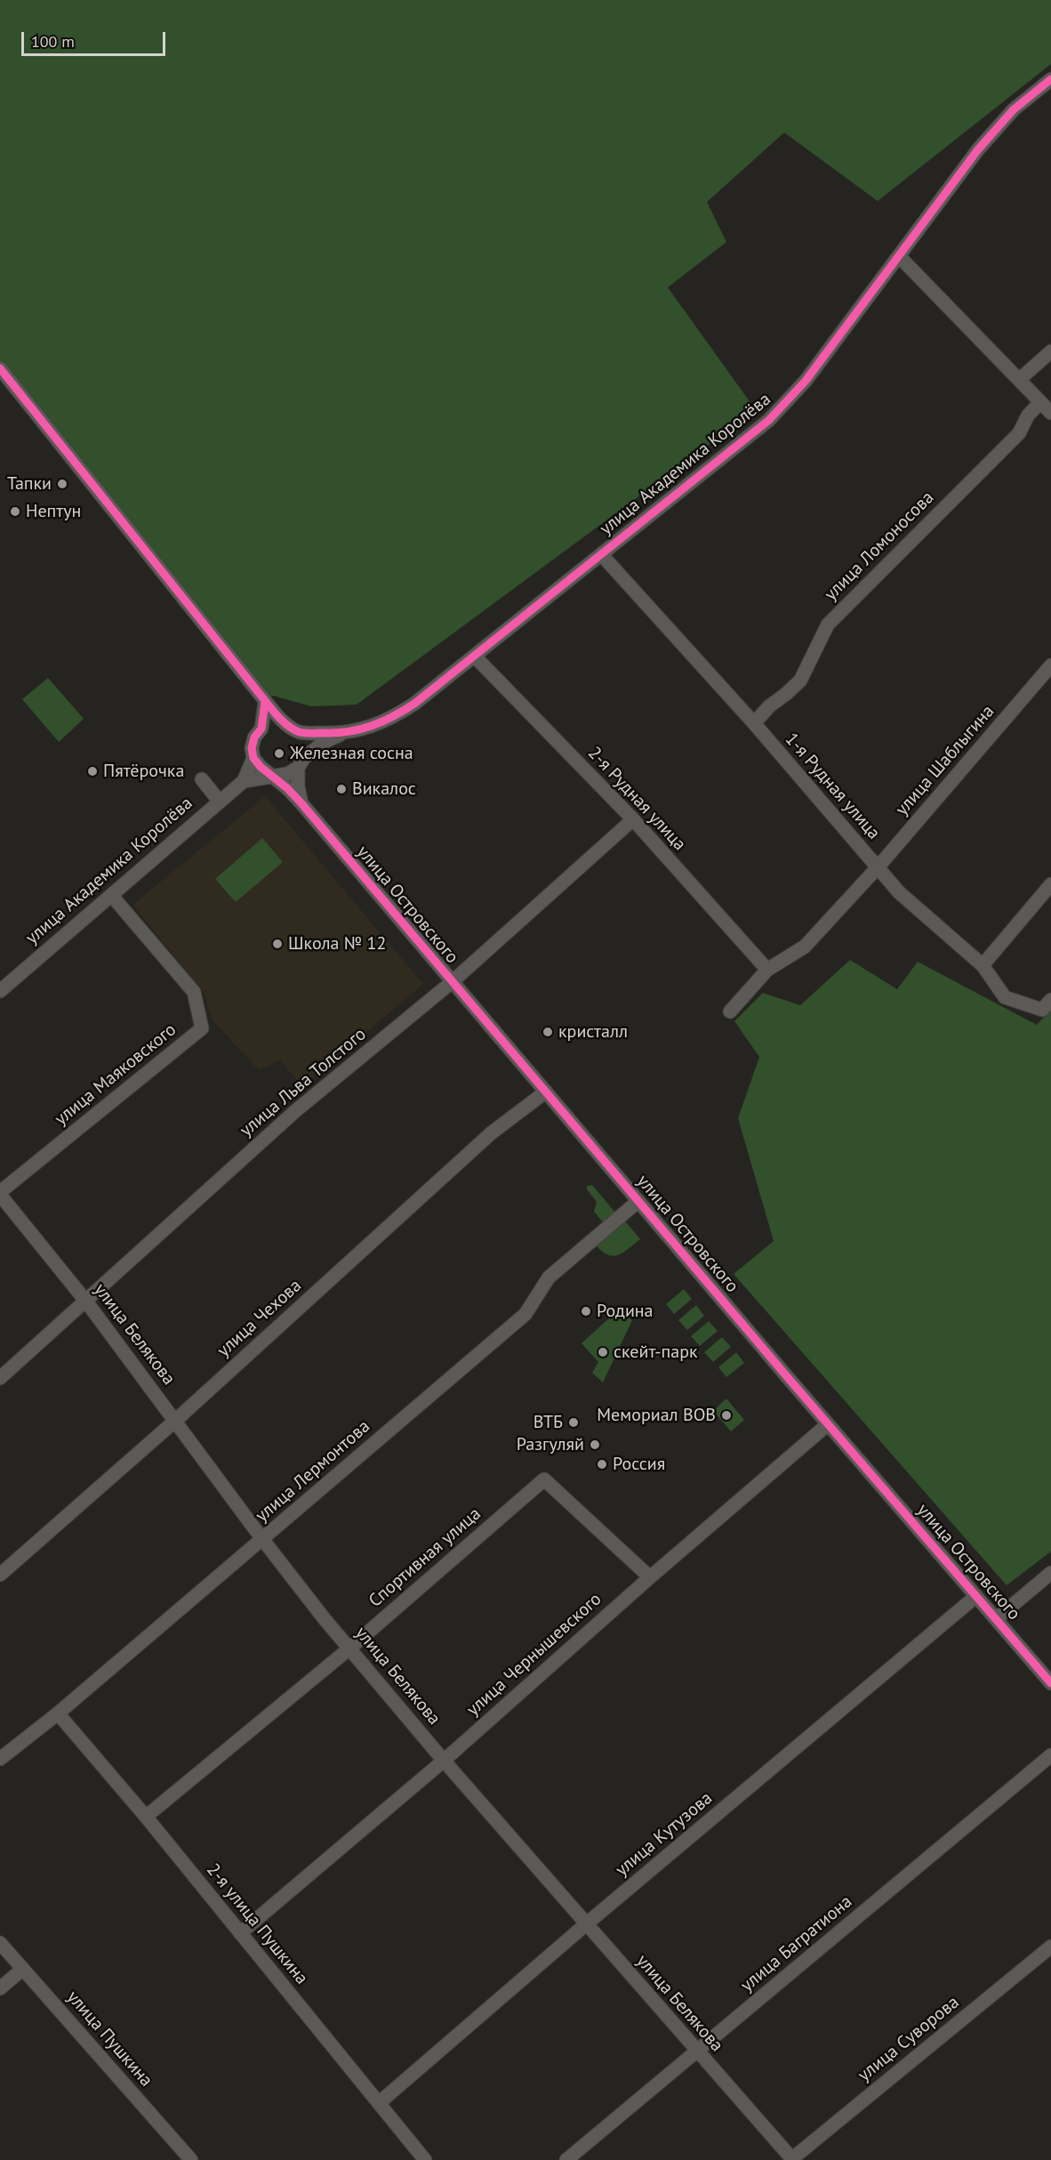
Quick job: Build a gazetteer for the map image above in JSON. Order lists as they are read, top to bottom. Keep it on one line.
{"streets":{"street":["улица Академика Королёва","улица Ломоносова","улица Шаблыгина","1-я Рудная улица","2-я Рудная улица","улица Островского","улица Маяковского","улица Льва Толстого","улица Чехова","улица Белякова","улица Лермонтова","Спортивная улица","улица Чернышевского","улица Кутузова","2-я улица Пушкина","улица Багратиона","улица Пушкина","улица Суворова"]},"crossings":[["улица Академика Королёва","1-я Рудная улица"],["улица Академика Королёва","2-я Рудная улица"],["улица Академика Королёва","улица Маяковского"],["улица Ломоносова","1-я Рудная улица"],["улица Шаблыгина","1-я Рудная улица"],["улица Шаблыгина","2-я Рудная улица"],["2-я Рудная улица","улица Льва Толстого"],["улица Островского","улица Льва Толстого"],["улица Островского","улица Чехова"],["улица Островского","улица Лермонтова"],["улица Островского","улица Чернышевского"],["улица Островского","улица Кутузова"],["улица Маяковского","улица Белякова"],["улица Льва Толстого","улица Белякова"],["улица Чехова","улица Белякова"],["улица Белякова","улица Лермонтова"],["улица Белякова","Спортивная улица"],["улица Белякова","улица Чернышевского"],["улица Белякова","улица Кутузова"],["улица Белякова","улица Багратиона"],["улица Белякова","улица Суворова"],["улица Лермонтова","2-я улица Пушкина"],["Спортивная улица","улица Чернышевского"],["Спортивная улица","2-я улица Пушкина"],["улица Чернышевского","2-я улица Пушкина"],["улица Кутузова","2-я улица Пушкина"]],"places":["Тапки","Нептун","Железная сосна","Пятёрочка","Викалос","Школа № 12","кристалл","Родина","скейт-парк","Мемориал ВОВ","ВТБ","Разгуляй","Россия"],"scale_bar":"100 m"}
